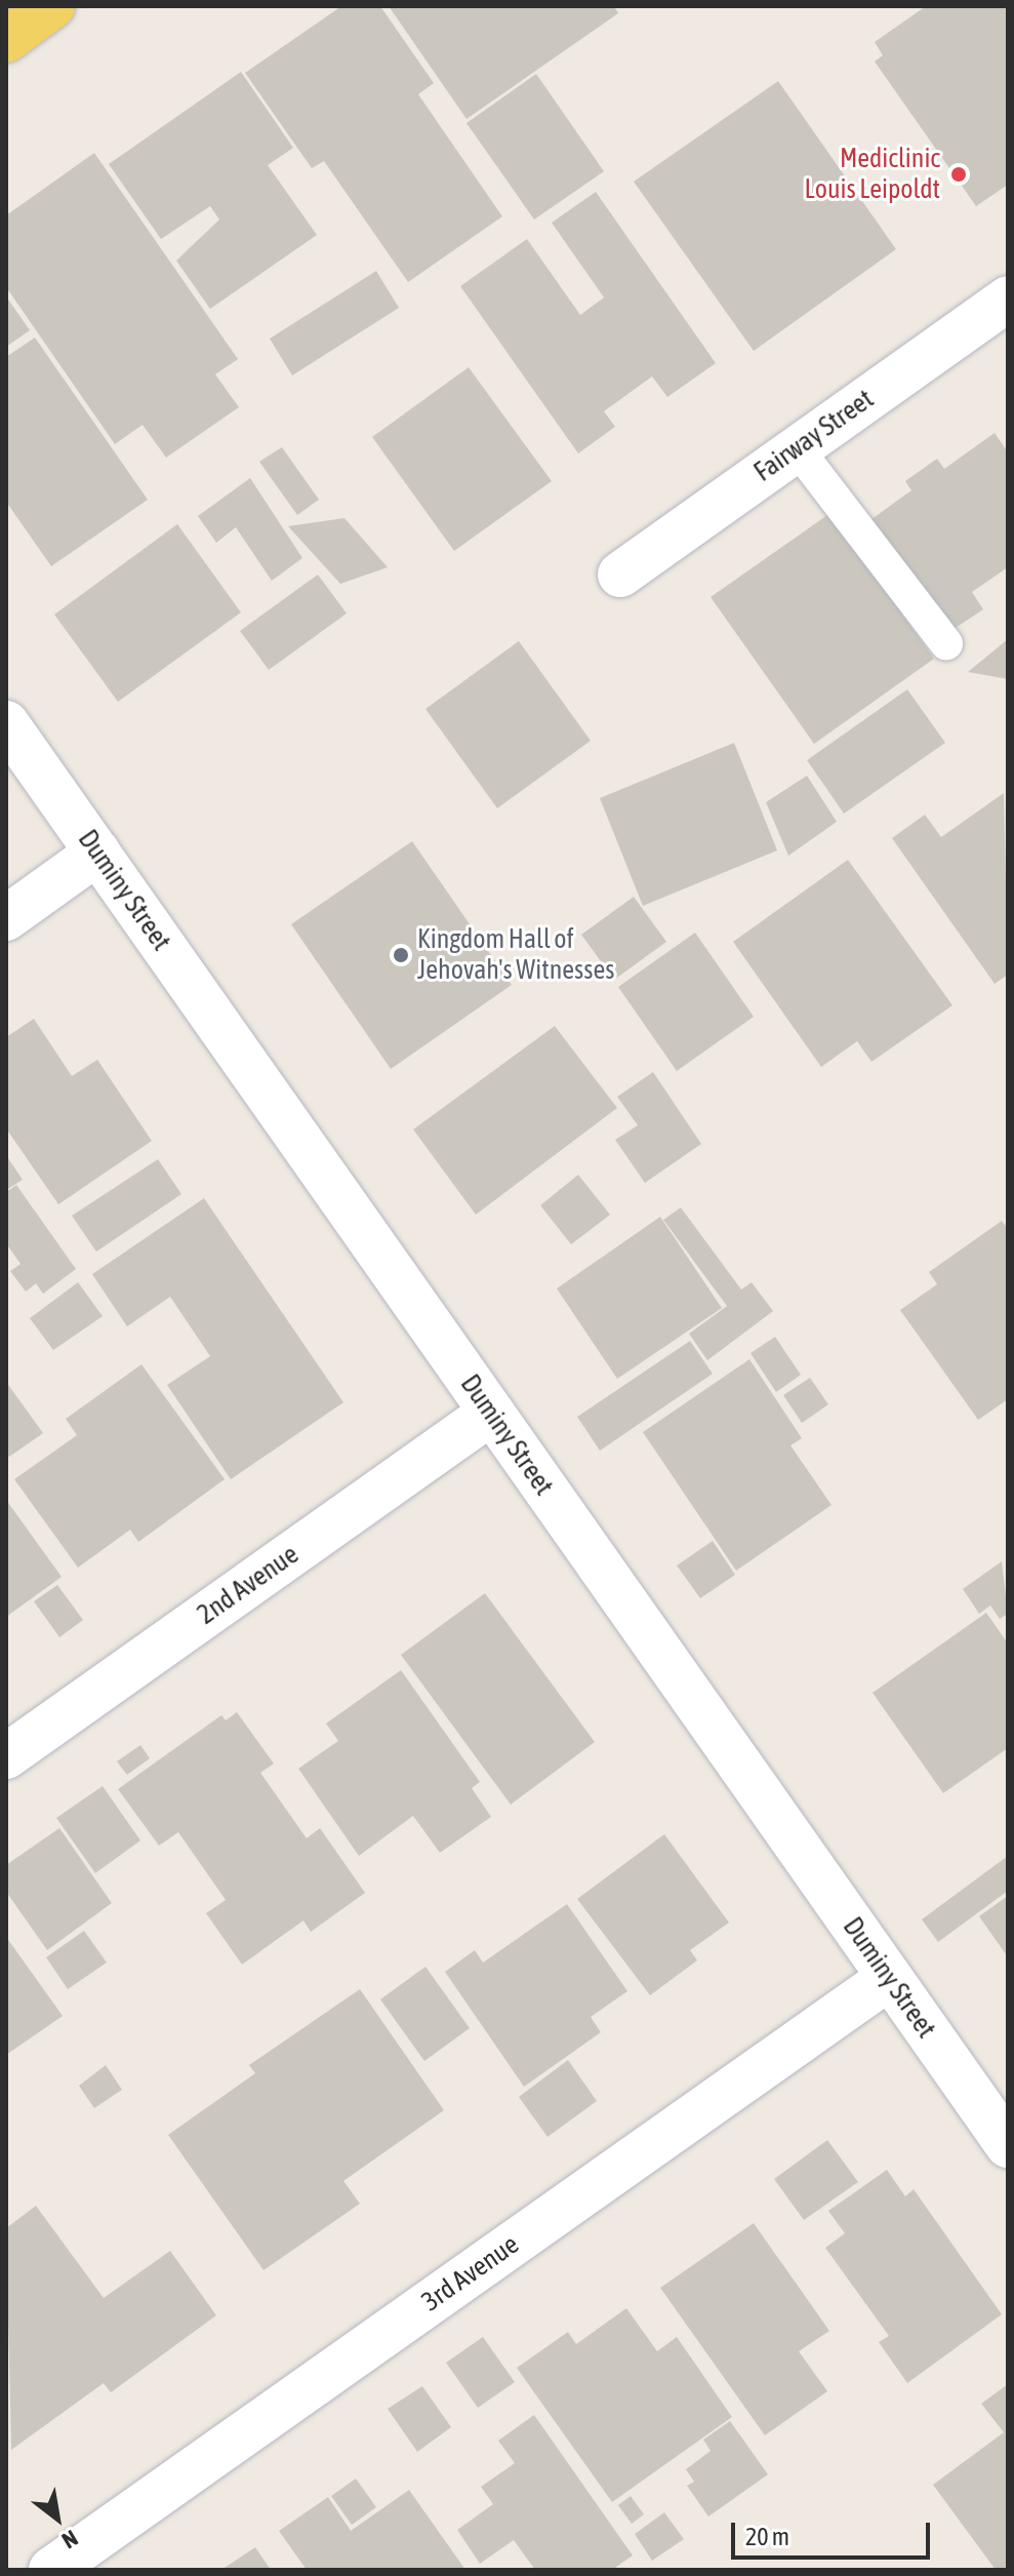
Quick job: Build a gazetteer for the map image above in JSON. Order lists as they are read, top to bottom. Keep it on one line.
{"streets":{"street":["Fairway Street","Duminy Street","2nd Avenue","3rd Avenue"]},"crossings":[["Duminy Street","2nd Avenue"],["Duminy Street","3rd Avenue"]],"places":["Mediclinic Louis Leipoldt","Kingdom Hall of Jehovah's Witnesses"],"scale_bar":"20 m","north":"bottom right"}
